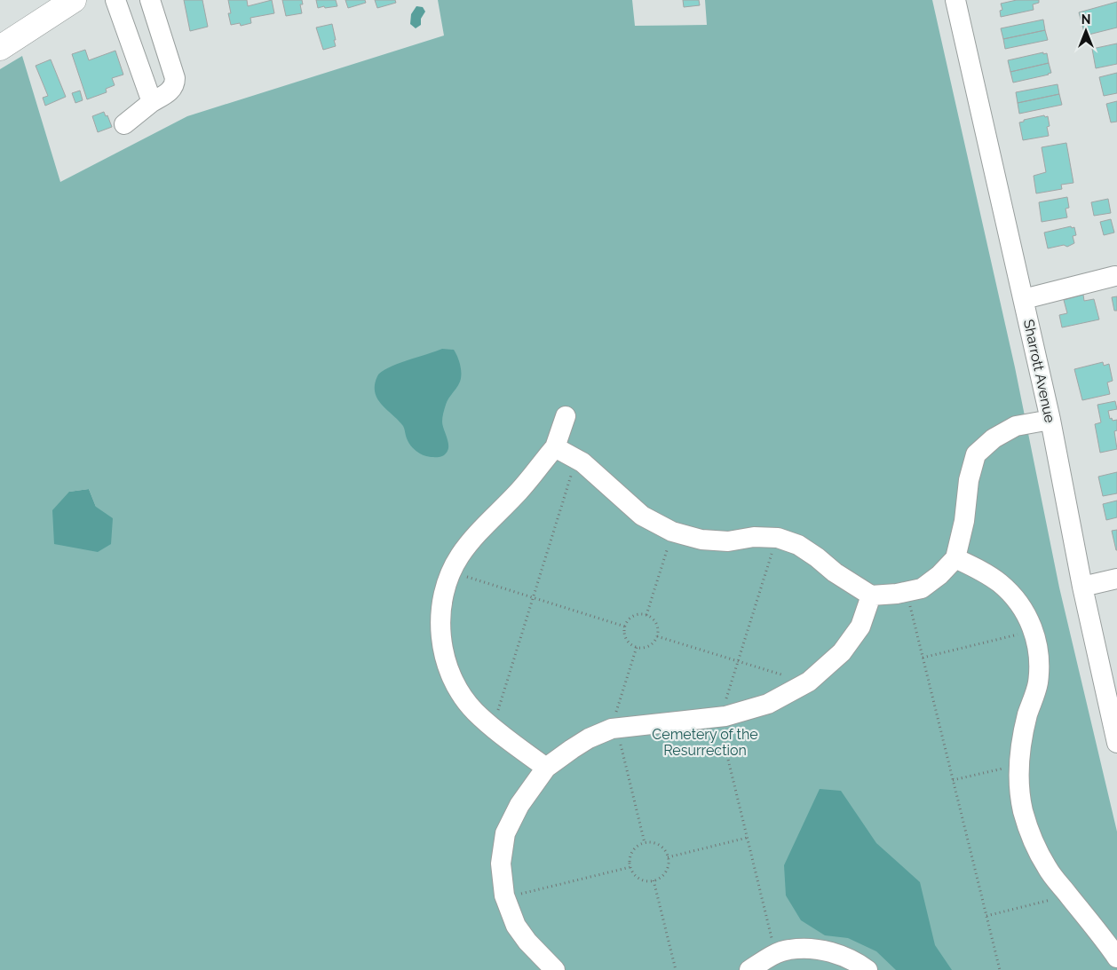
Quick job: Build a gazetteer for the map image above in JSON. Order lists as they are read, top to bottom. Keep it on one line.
{"streets":{"street":["Sharrott Avenue"]},"parks":["Cemetery of the Resurrection"],"north":"top"}
